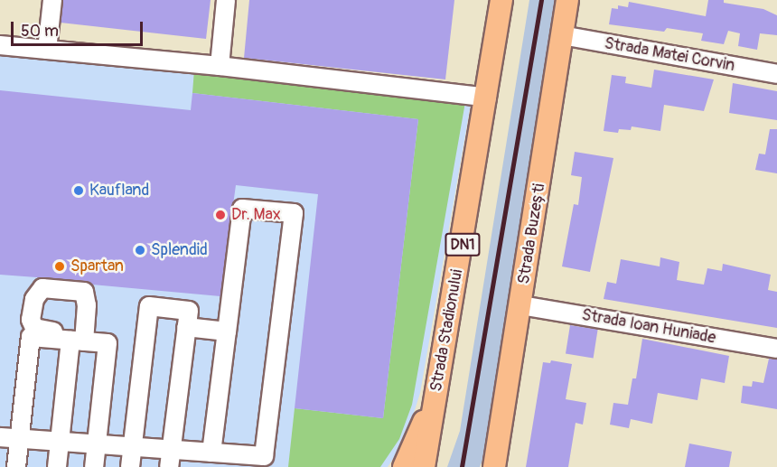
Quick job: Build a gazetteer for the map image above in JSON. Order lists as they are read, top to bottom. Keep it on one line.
{"streets":{"main road":["Strada Buzești","DN1","Strada Stadionului"],"street":["Strada Matei Corvin","Strada Ioan Huniade"]},"crossings":[["Strada Matei Corvin","Strada Buzești"],["Strada Buzești","Strada Ioan Huniade"],["DN1","Strada Stadionului"]],"places":["Kaufland","Dr. Max","Splendid","Spartan"],"scale_bar":"50 m"}
